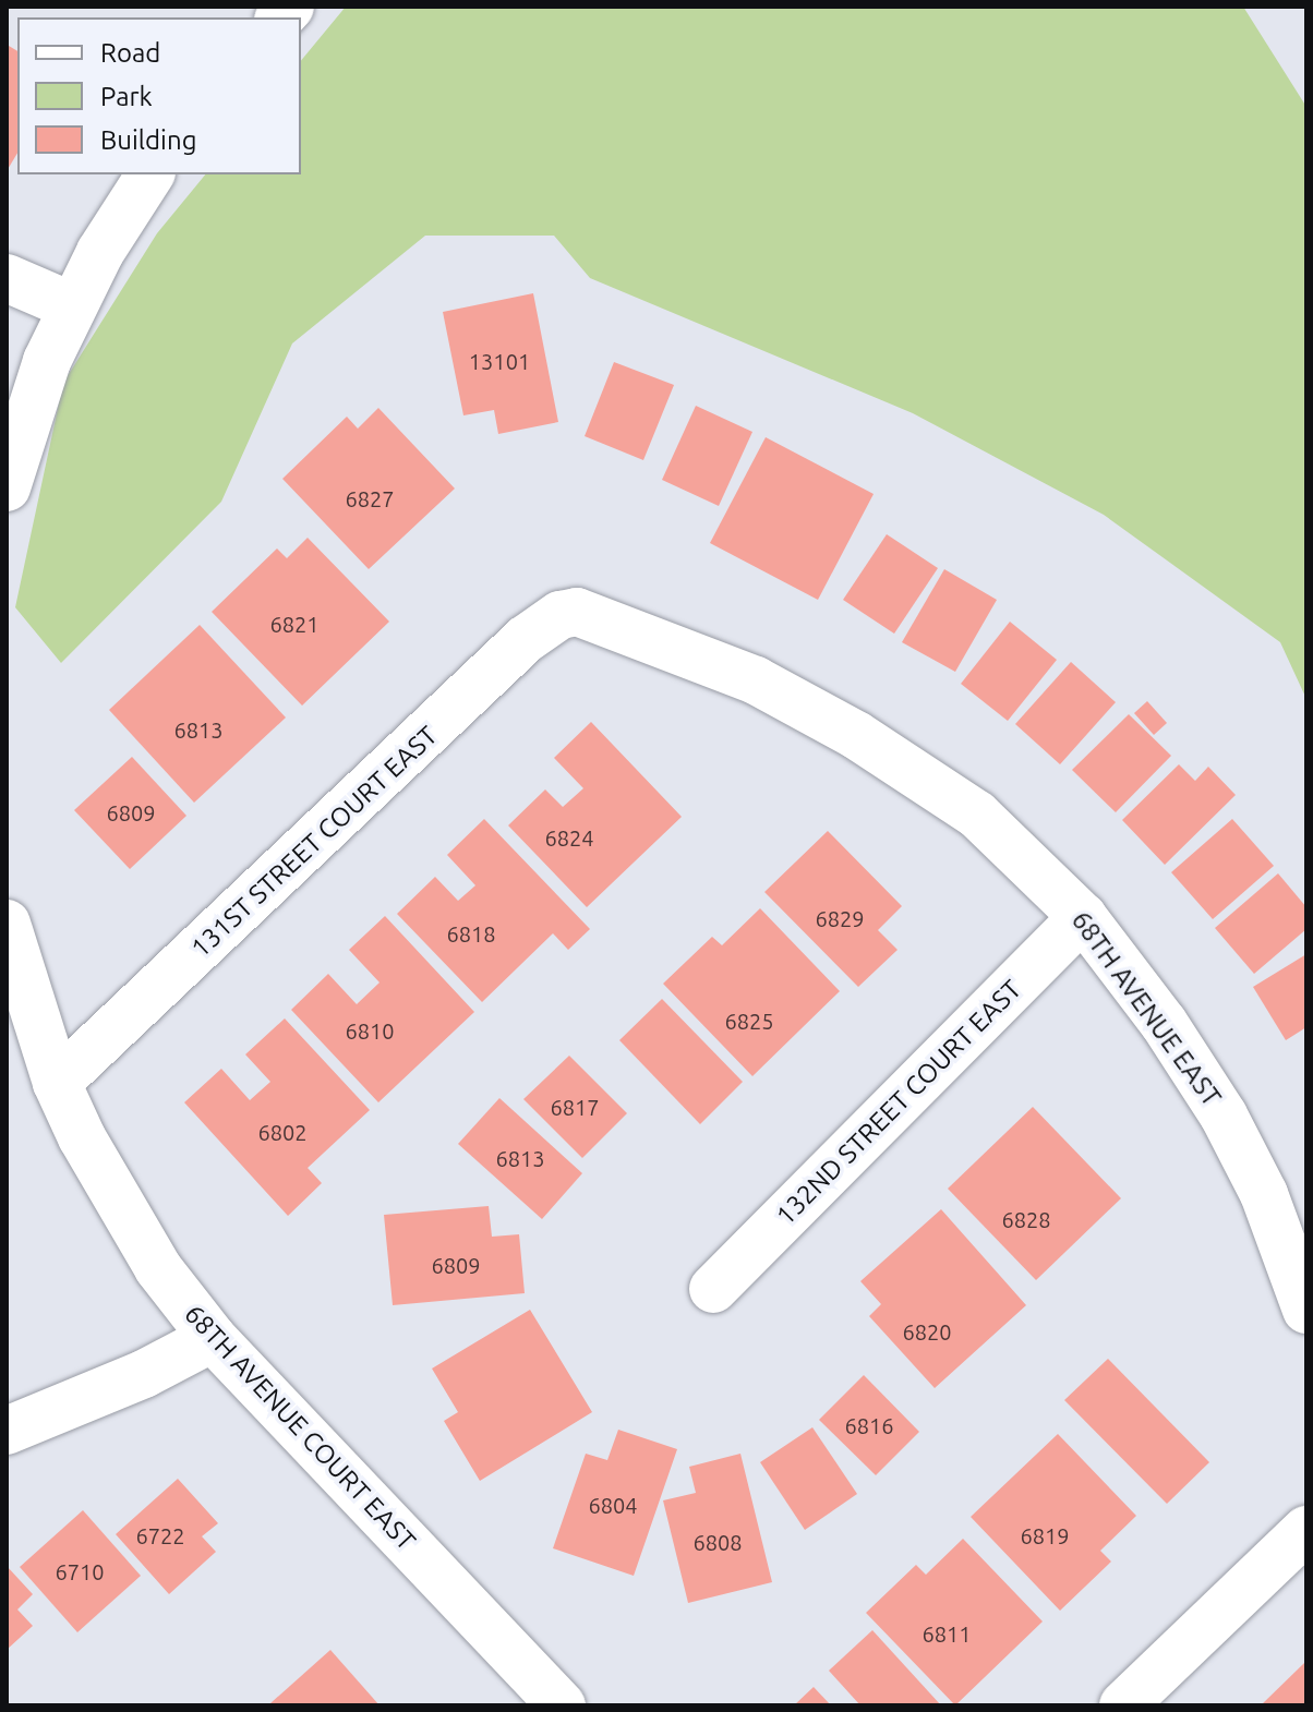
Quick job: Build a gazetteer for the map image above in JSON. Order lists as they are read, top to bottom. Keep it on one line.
{"streets":{"street":["131ST STREET COURT EAST","68TH AVENUE EAST","132ND STREET COURT EAST","68TH AVENUE COURT EAST"]},"crossings":[["131ST STREET COURT EAST","68TH AVENUE EAST"],["131ST STREET COURT EAST","68TH AVENUE COURT EAST"],["68TH AVENUE EAST","132ND STREET COURT EAST"]],"house_numbers":["13101","6827","6821","6813","6809","6824","6829","6818","6825","6810","6817","6802","6813","6828","6809","6820","6816","6804","6722","6819","6808","6710","6811"],"legend":["Road","Park","Building"]}
